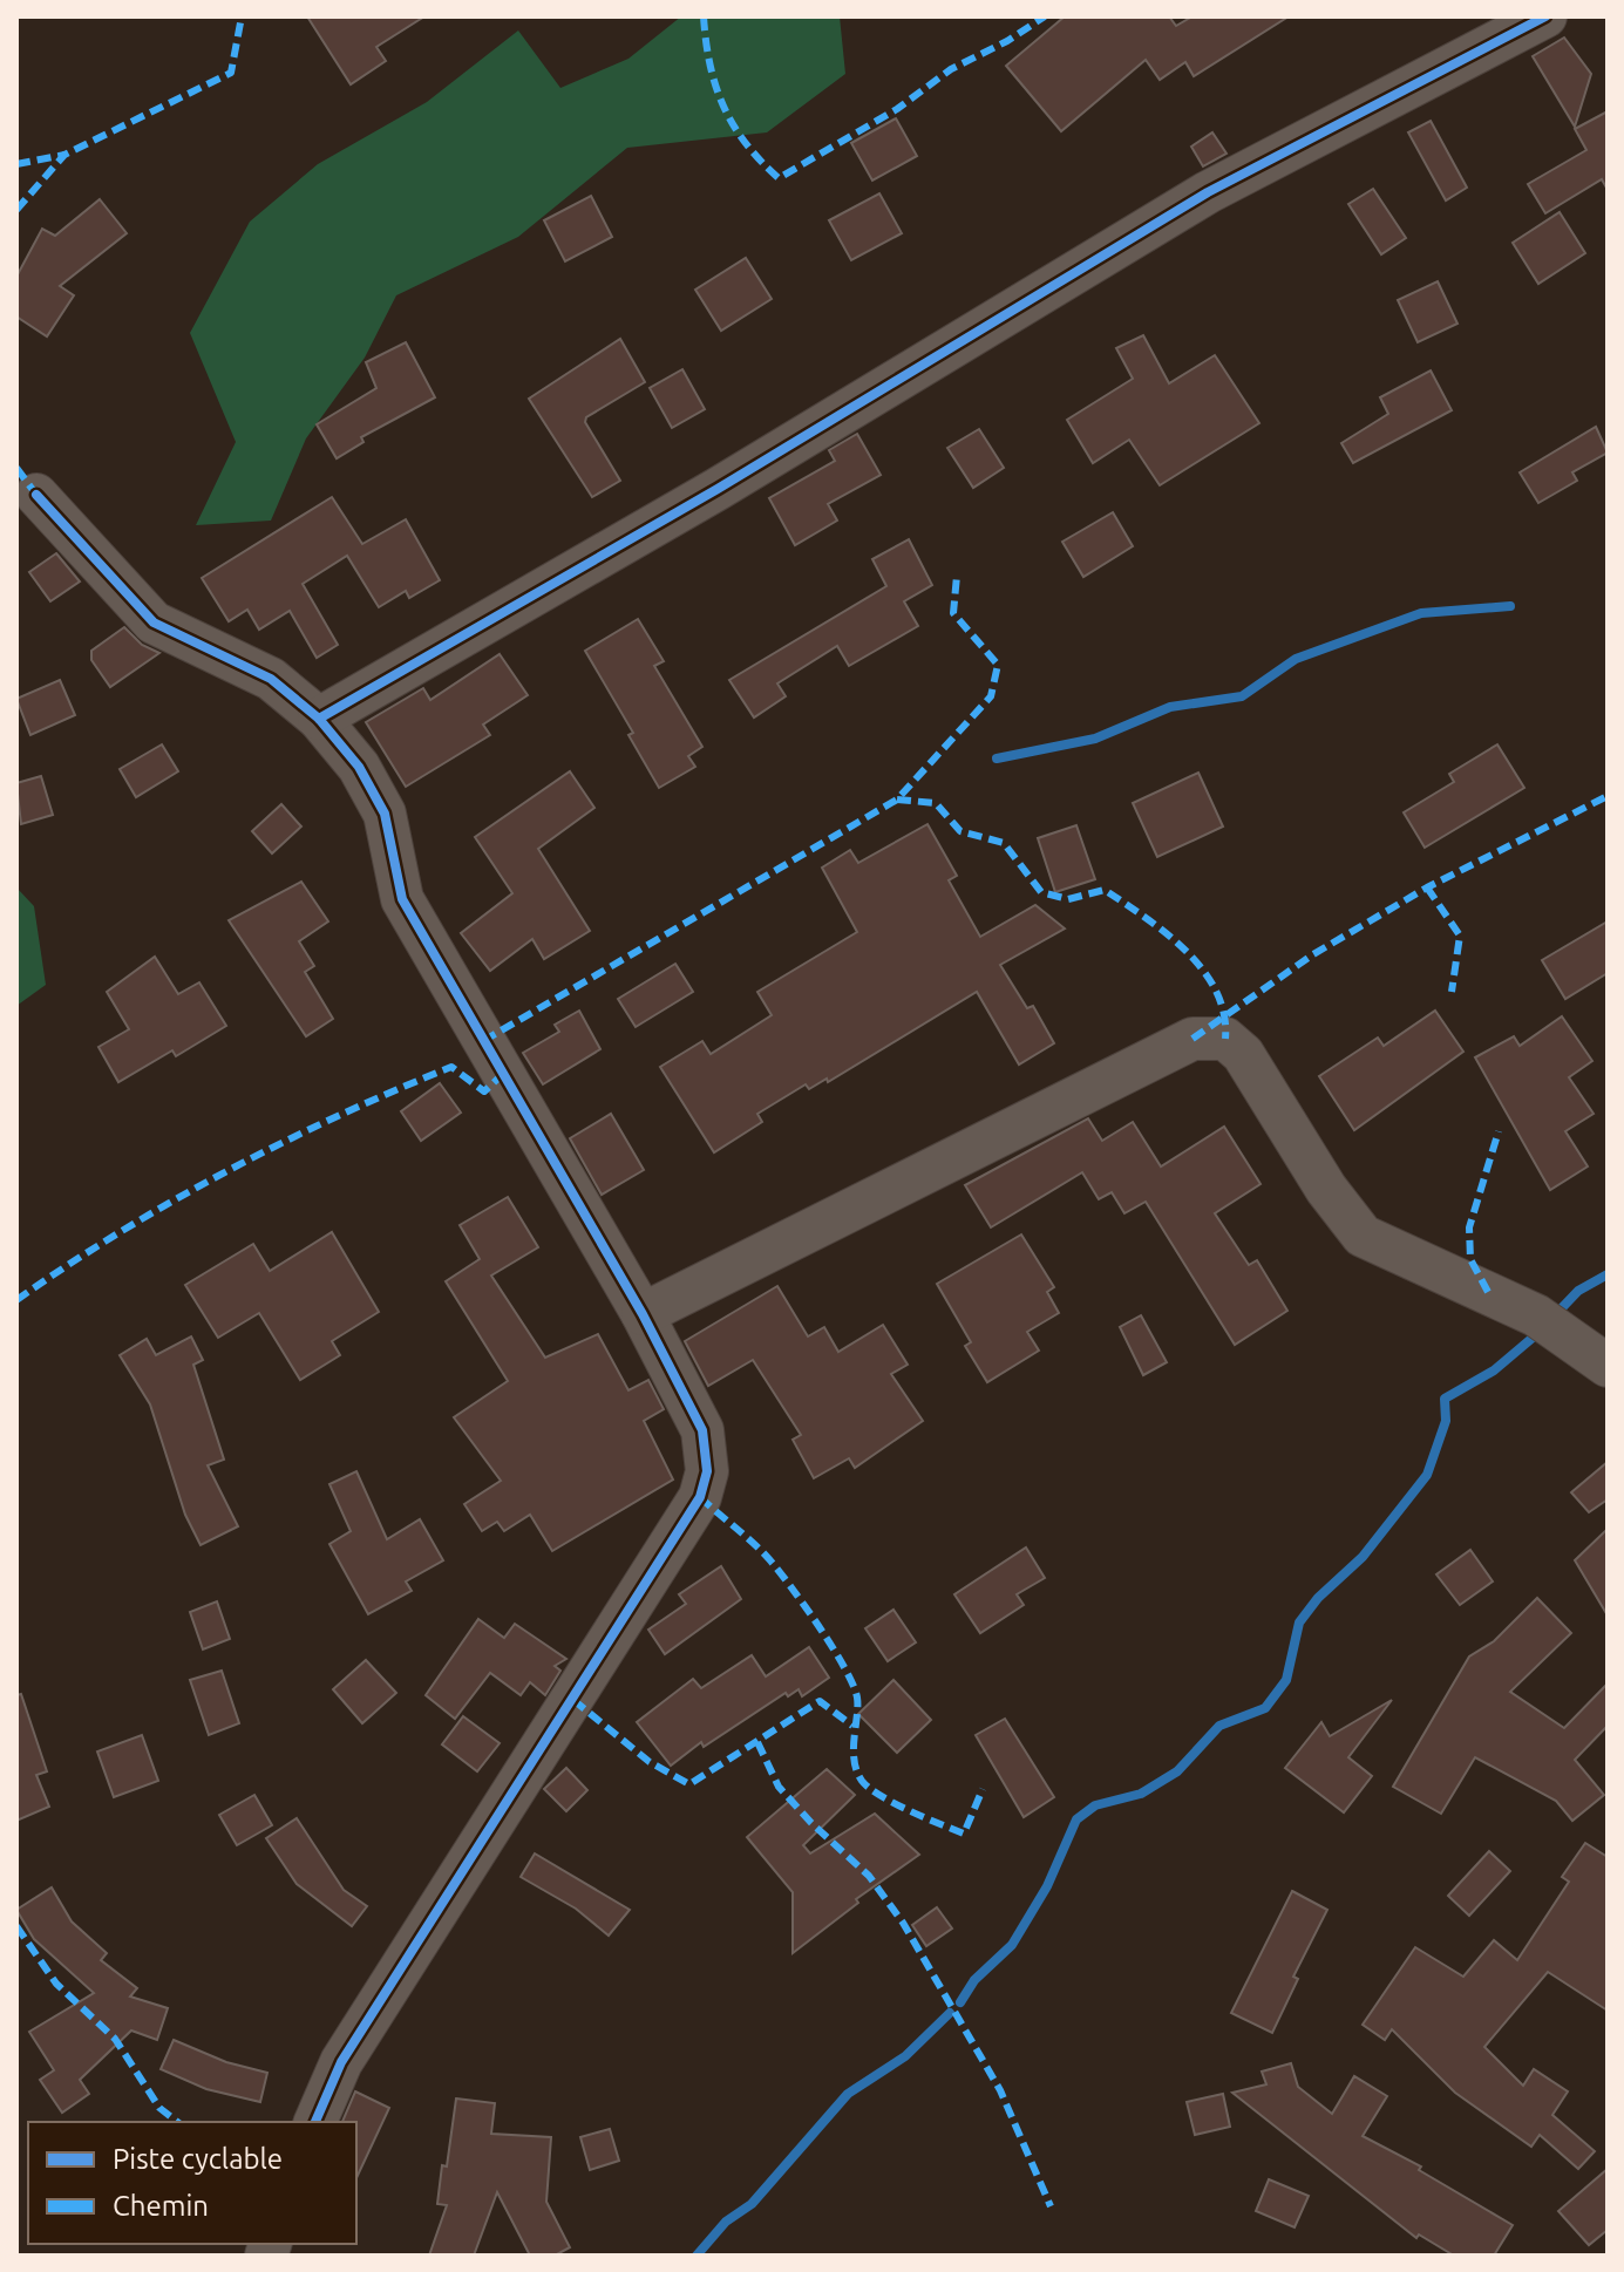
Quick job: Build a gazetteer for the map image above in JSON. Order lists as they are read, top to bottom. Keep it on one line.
{"legend":["Piste cyclable","Chemin"]}
